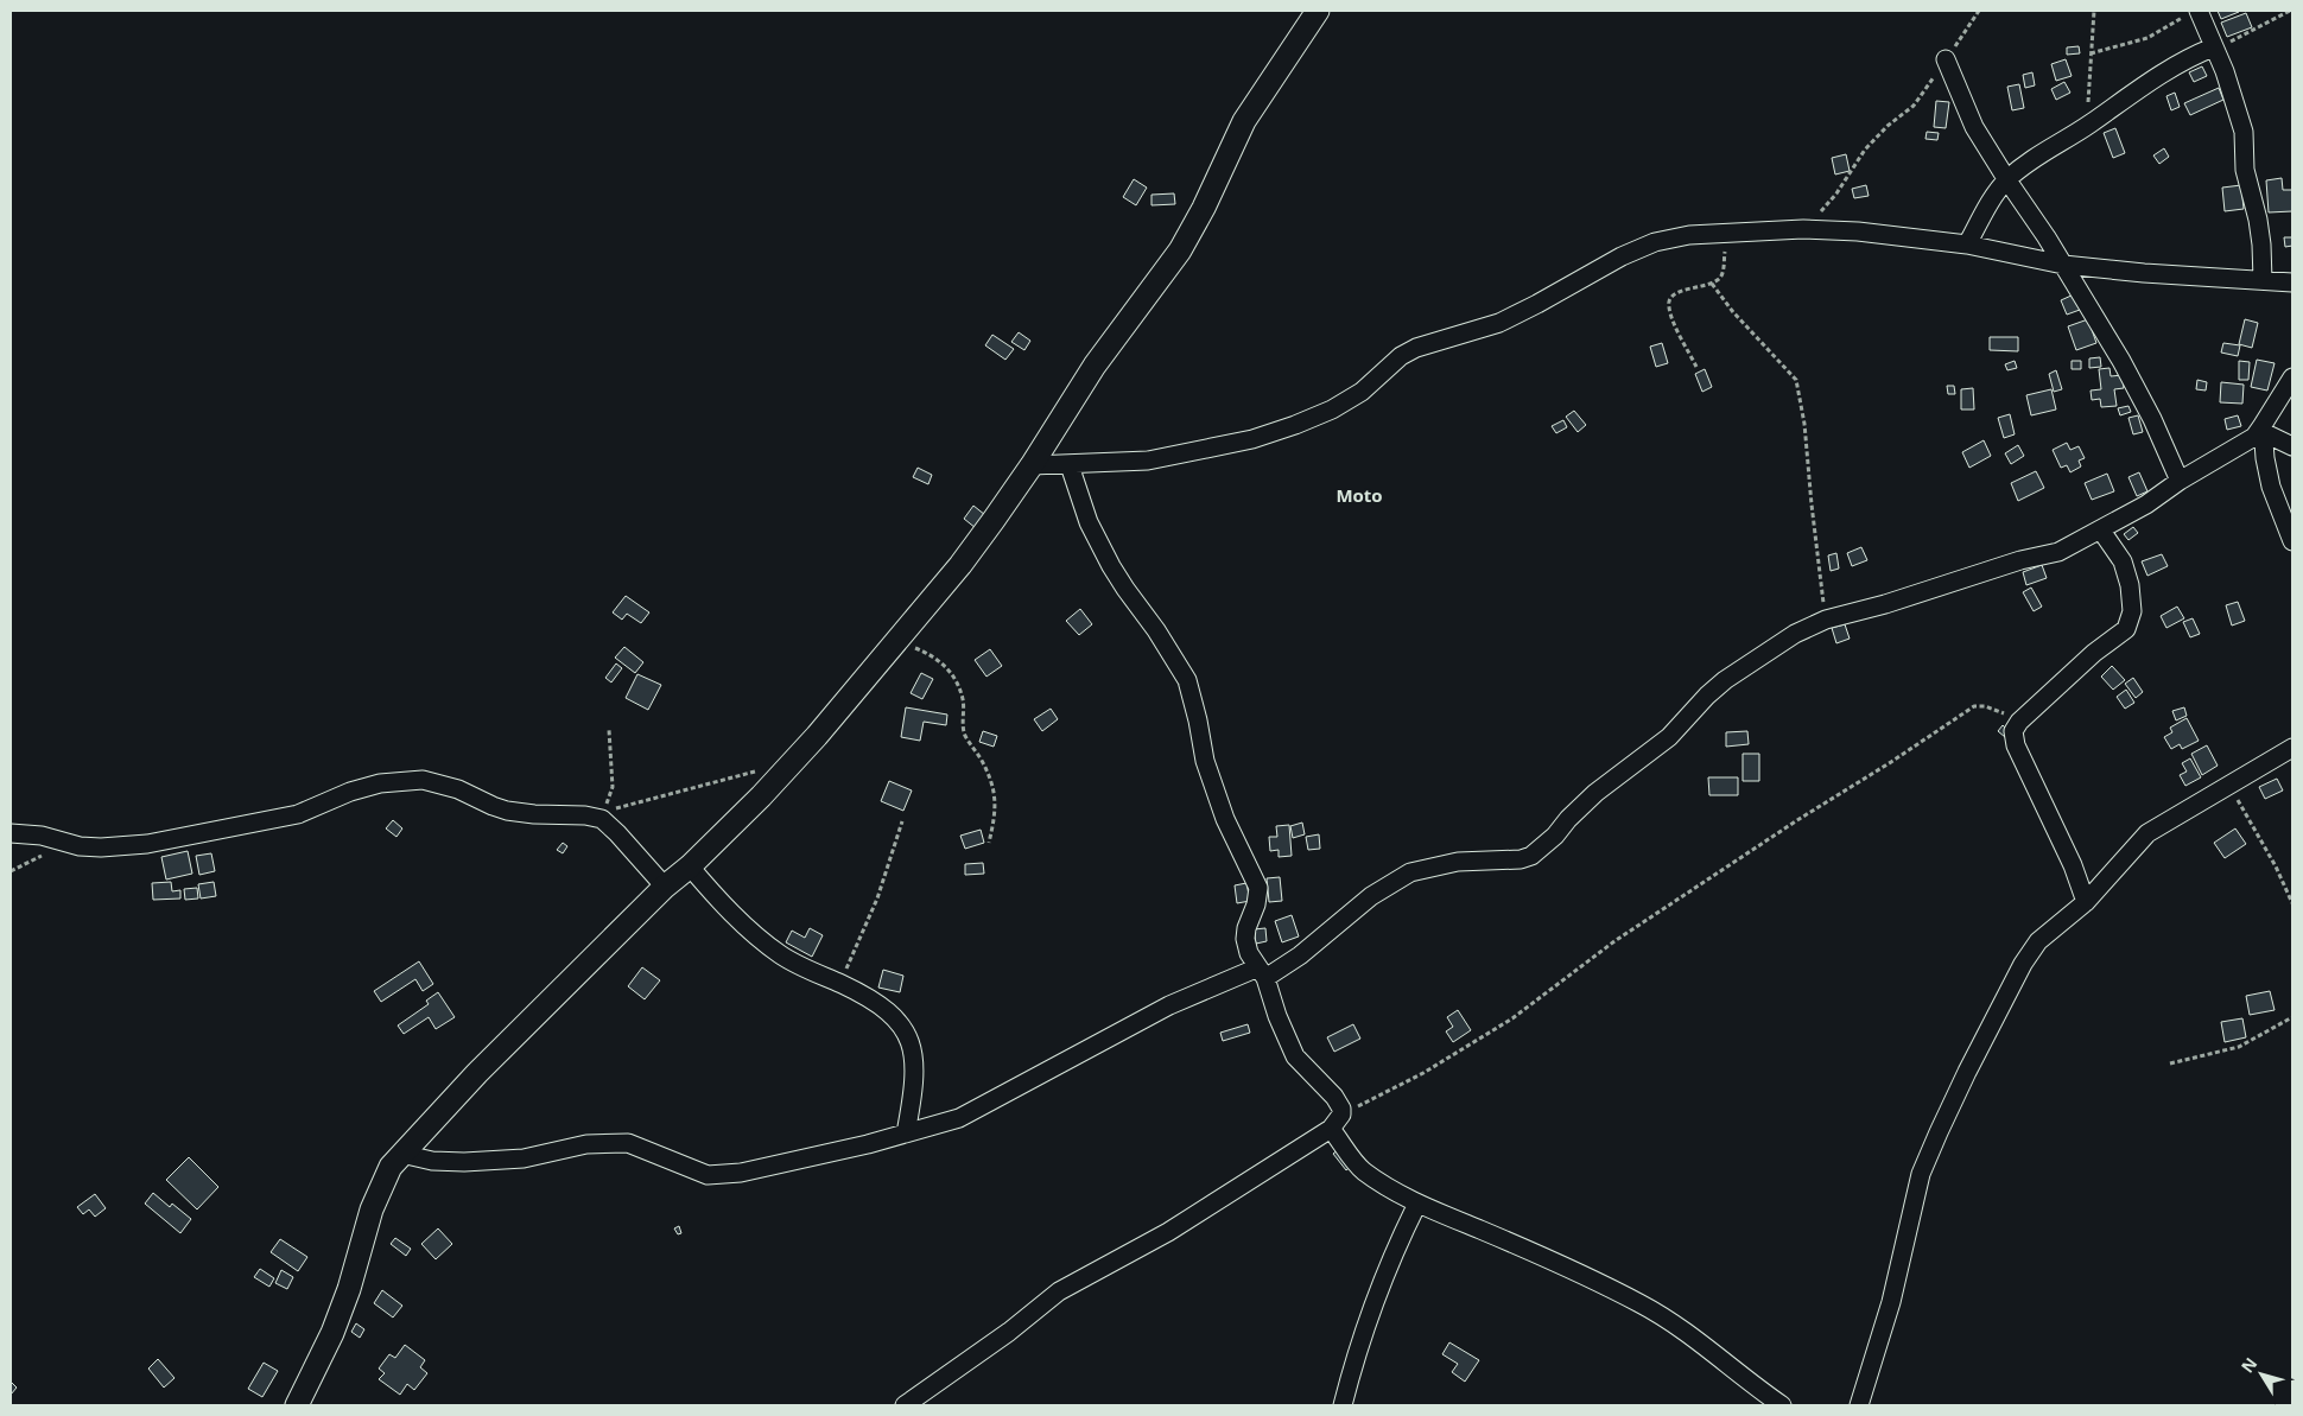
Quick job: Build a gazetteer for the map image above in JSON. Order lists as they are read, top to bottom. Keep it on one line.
{"districts":["Moto"],"north":"top left"}
